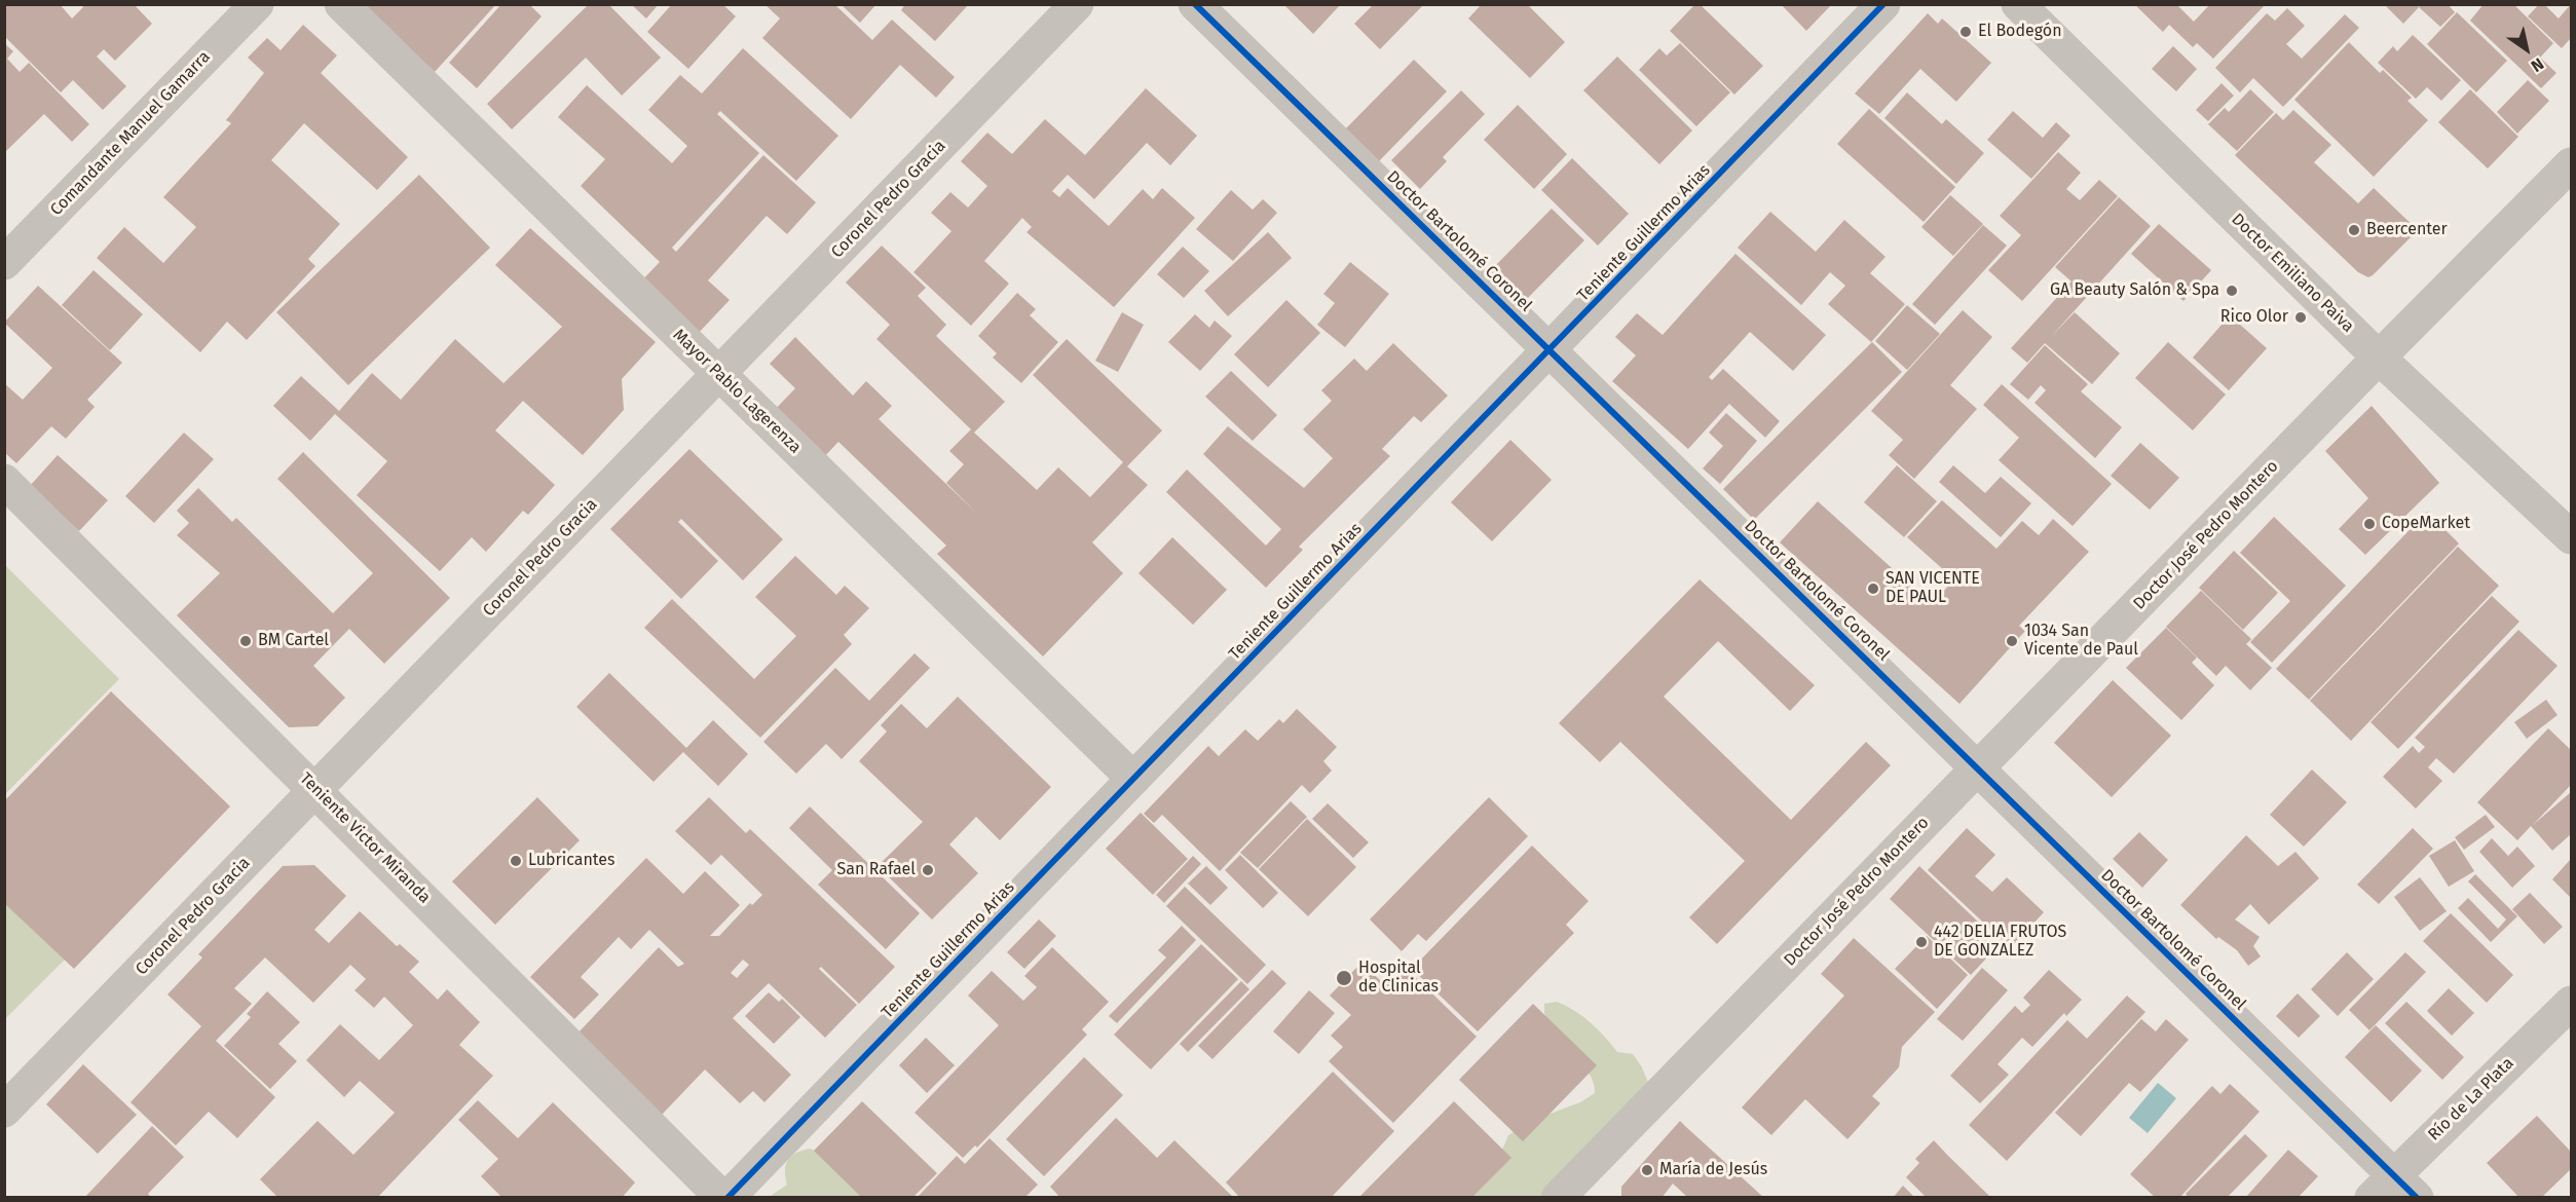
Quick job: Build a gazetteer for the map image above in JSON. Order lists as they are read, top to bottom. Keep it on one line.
{"streets":{"street":["Comandante Manuel Gamarra","Coronel Pedro Gracia","Teniente Guillermo Arias","Doctor Bartolomé Coronel","Doctor Emiliano Paiva","Mayor Pablo Lagerenza","Doctor José Pedro Montero","Teniente Victor Miranda","Río de La Plata"]},"crossings":[["Coronel Pedro Gracia","Mayor Pablo Lagerenza"],["Coronel Pedro Gracia","Teniente Victor Miranda"],["Teniente Guillermo Arias","Doctor Bartolomé Coronel"],["Teniente Guillermo Arias","Mayor Pablo Lagerenza"],["Doctor Bartolomé Coronel","Doctor José Pedro Montero"],["Doctor Bartolomé Coronel","Río de La Plata"],["Doctor Emiliano Paiva","Doctor José Pedro Montero"]],"places":["El Bodegón","Beercenter","GA Beauty Salón & Spa","Rico Olor","CopeMarket","SAN VICENTE DE PAUL","BM Cartel","1034 San Vicente de Paul","Lubricantes","San Rafael","442 DELIA FRUTOS DE GONZALEZ","Hospital de Clinicas","María de Jesús"],"north":"bottom right"}
